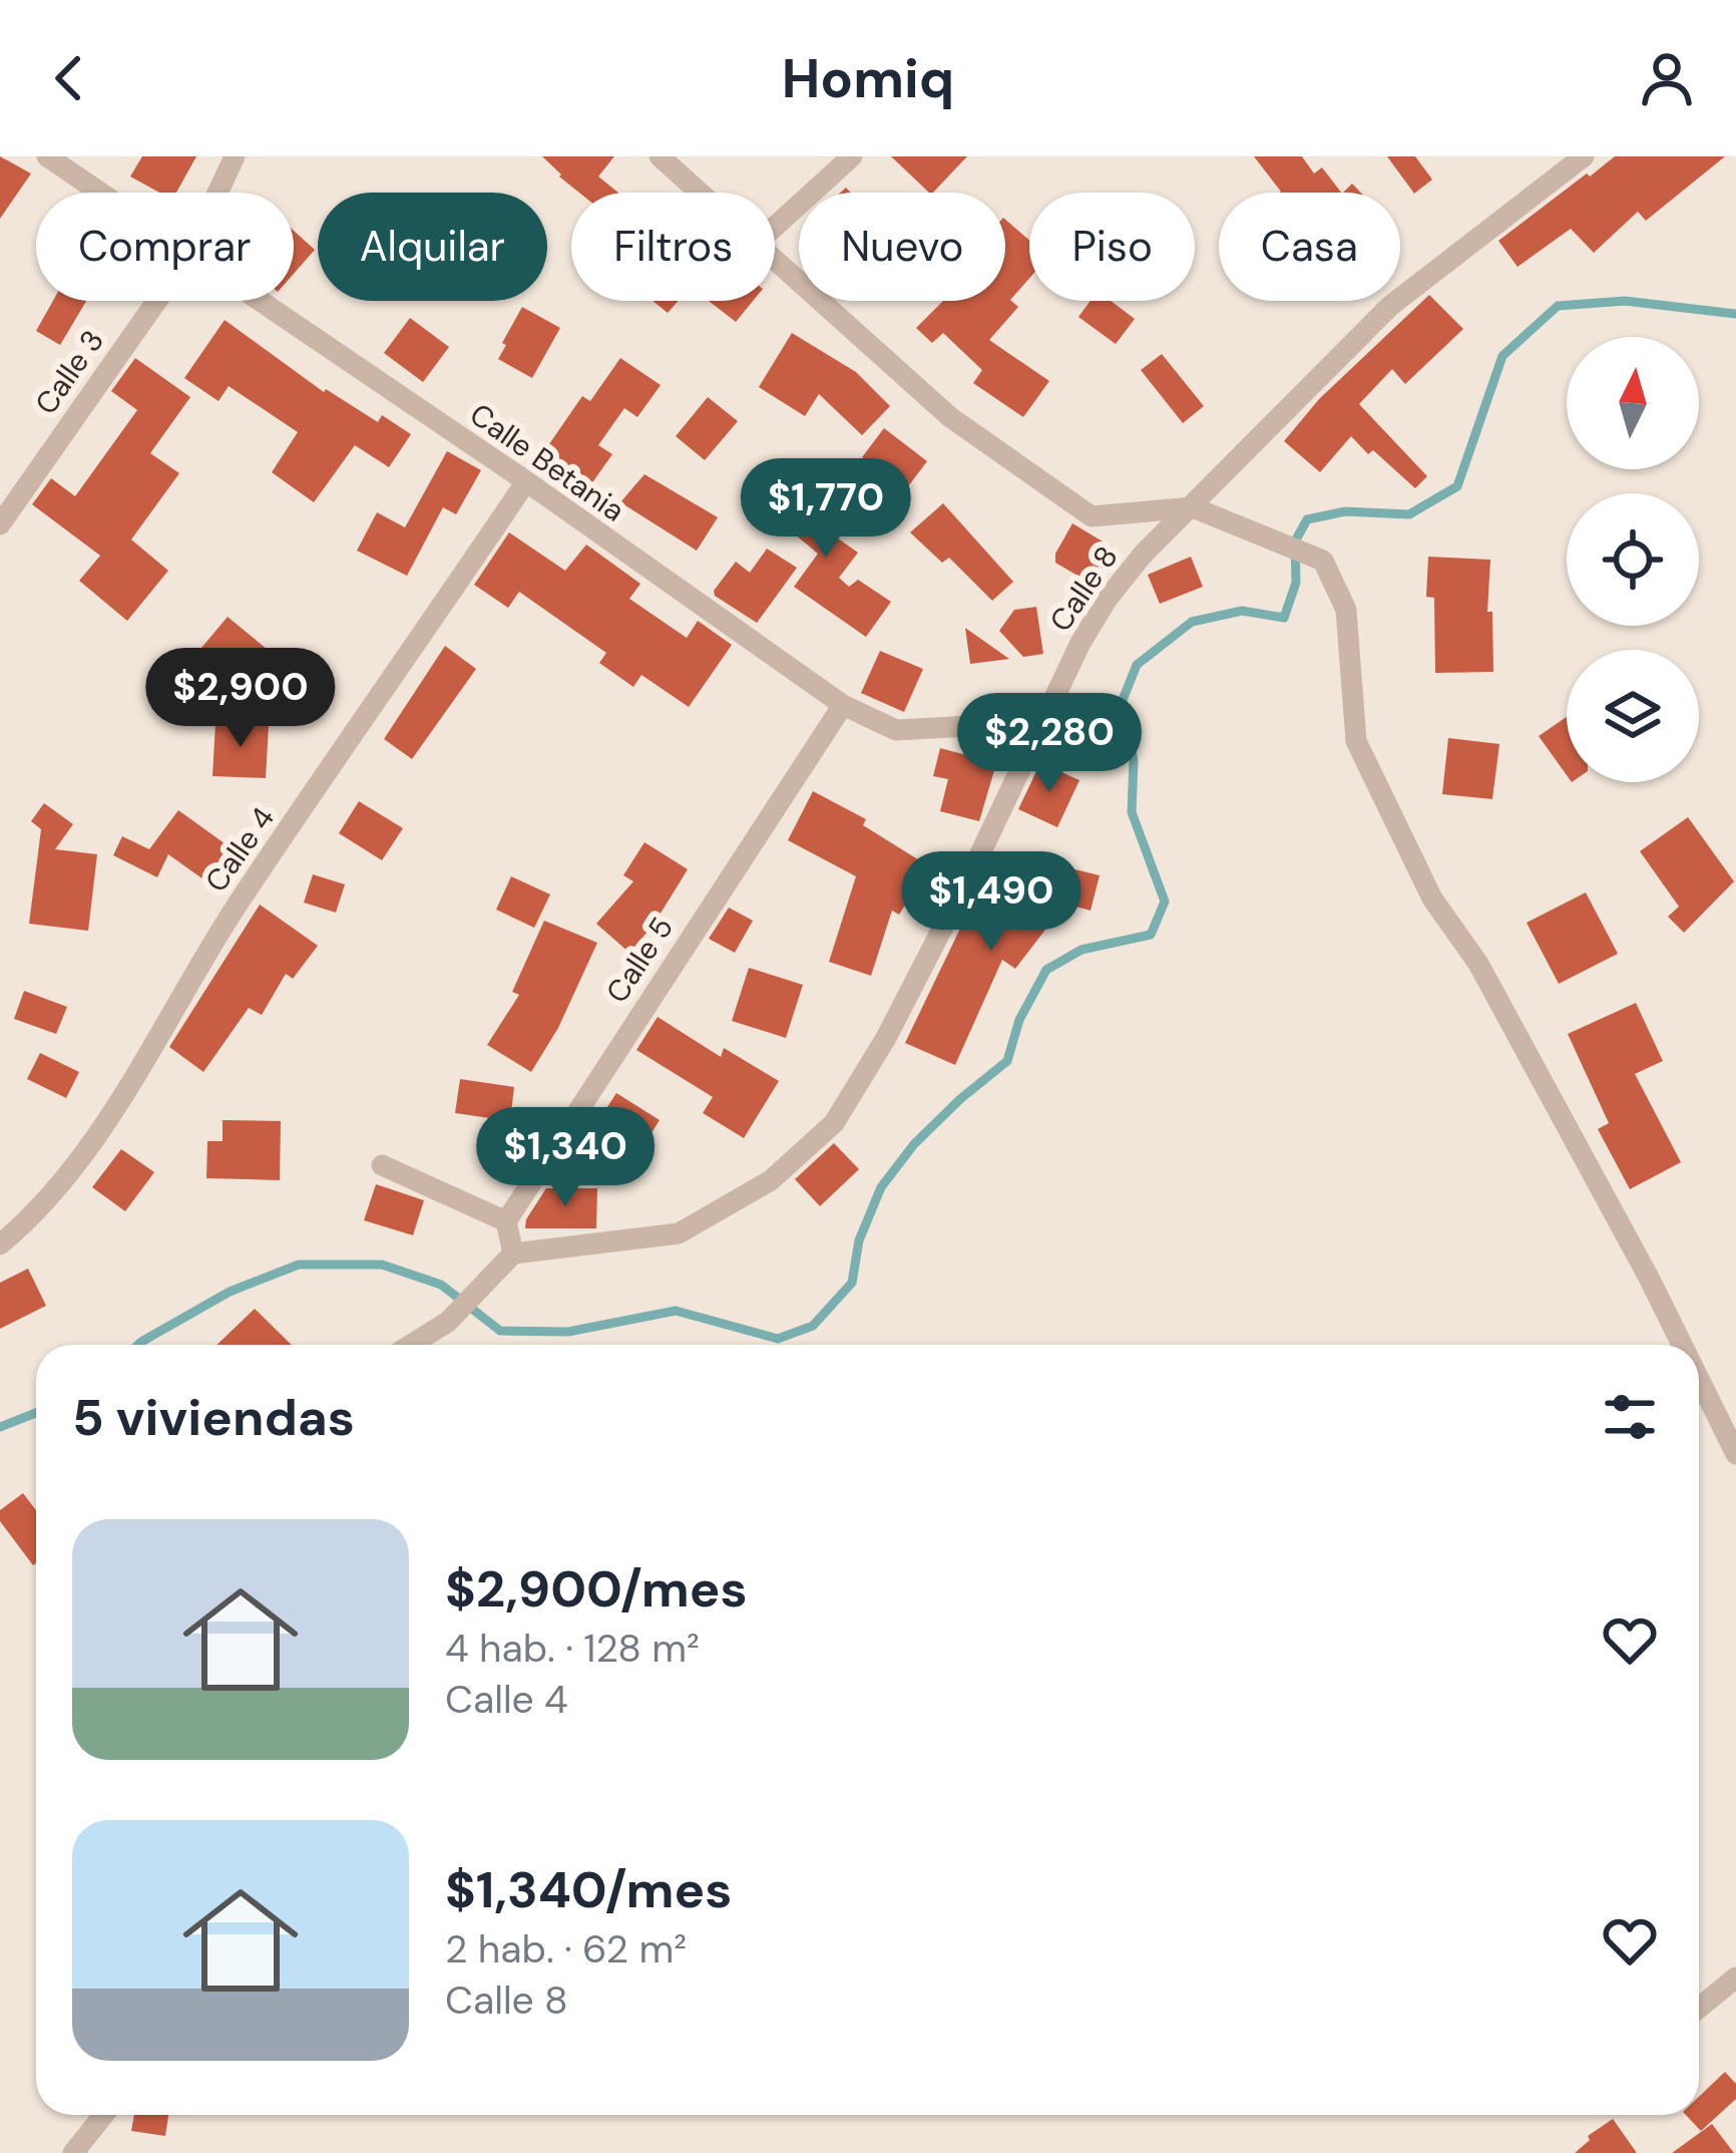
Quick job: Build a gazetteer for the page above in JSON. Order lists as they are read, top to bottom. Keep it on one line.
{"streets":{"street":["Calle 3","Calle Betania","Calle 8","Calle 4","Calle 5"]},"crossings":[["Calle Betania","Calle 8"],["Calle Betania","Calle 4"],["Calle Betania","Calle 5"]],"north":"top","page":{"header":"Homiq","chip":["Comprar","Alquilar","Filtros","Nuevo","Piso","Casa"],"price":["$1,770","$2,900","$2,280","$1,490","$1,340"],"heading":"5 viviendas","list":[{"name":"$2,900/mes","note":"4 hab. · 128 m² · Calle 4"},{"name":"$1,340/mes","note":"2 hab. · 62 m² · Calle 8"}]}}
